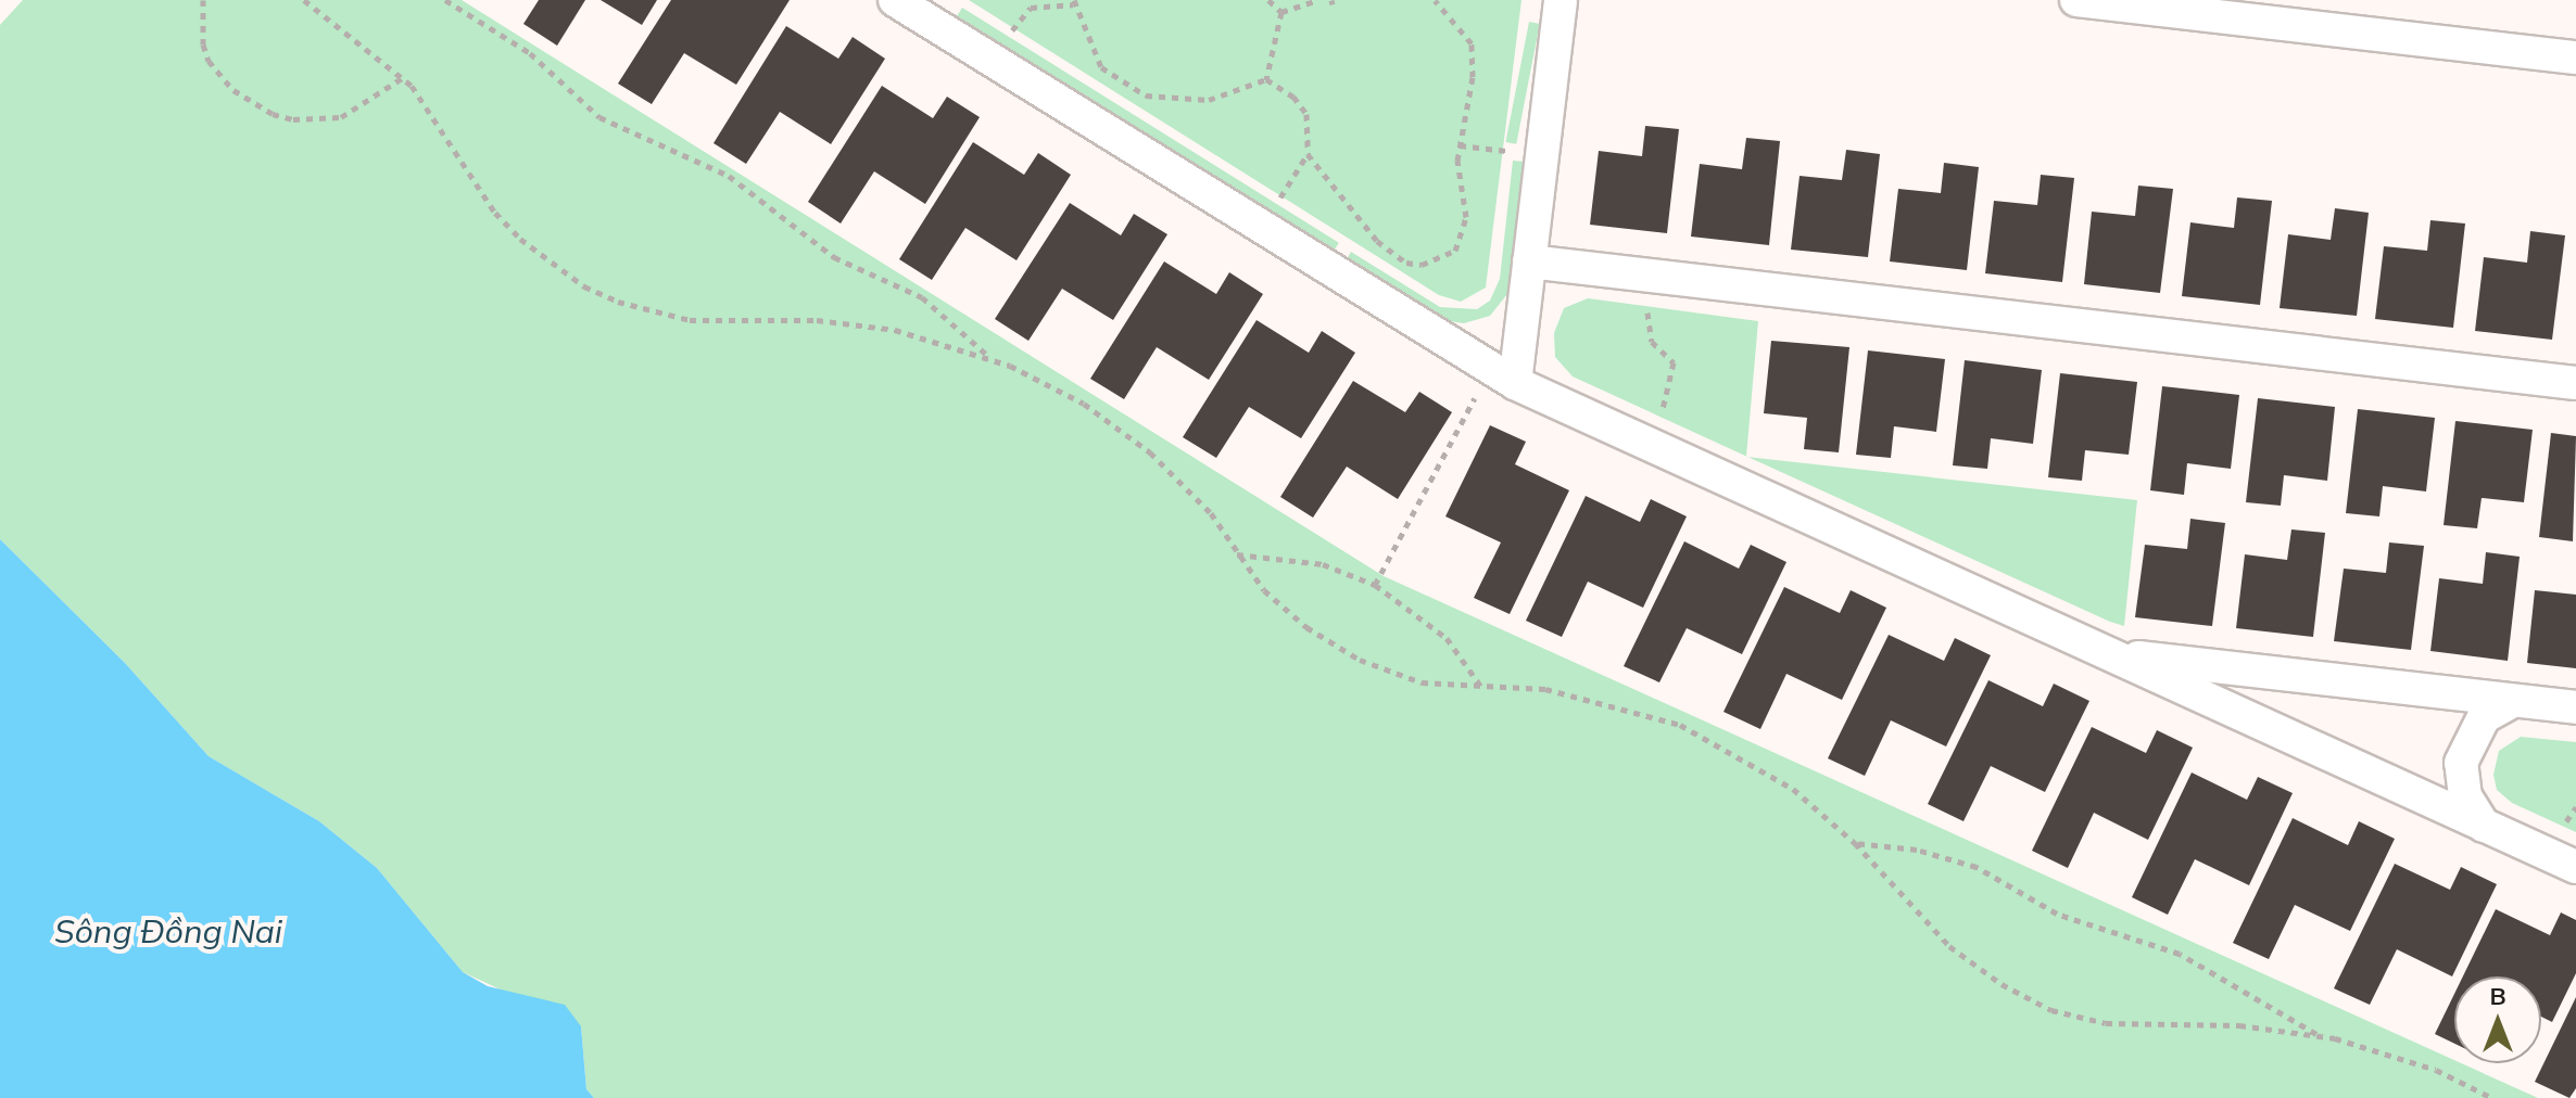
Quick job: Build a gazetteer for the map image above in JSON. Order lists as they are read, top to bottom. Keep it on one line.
{"water":["Sông Đồng Nai"],"north":"top"}
